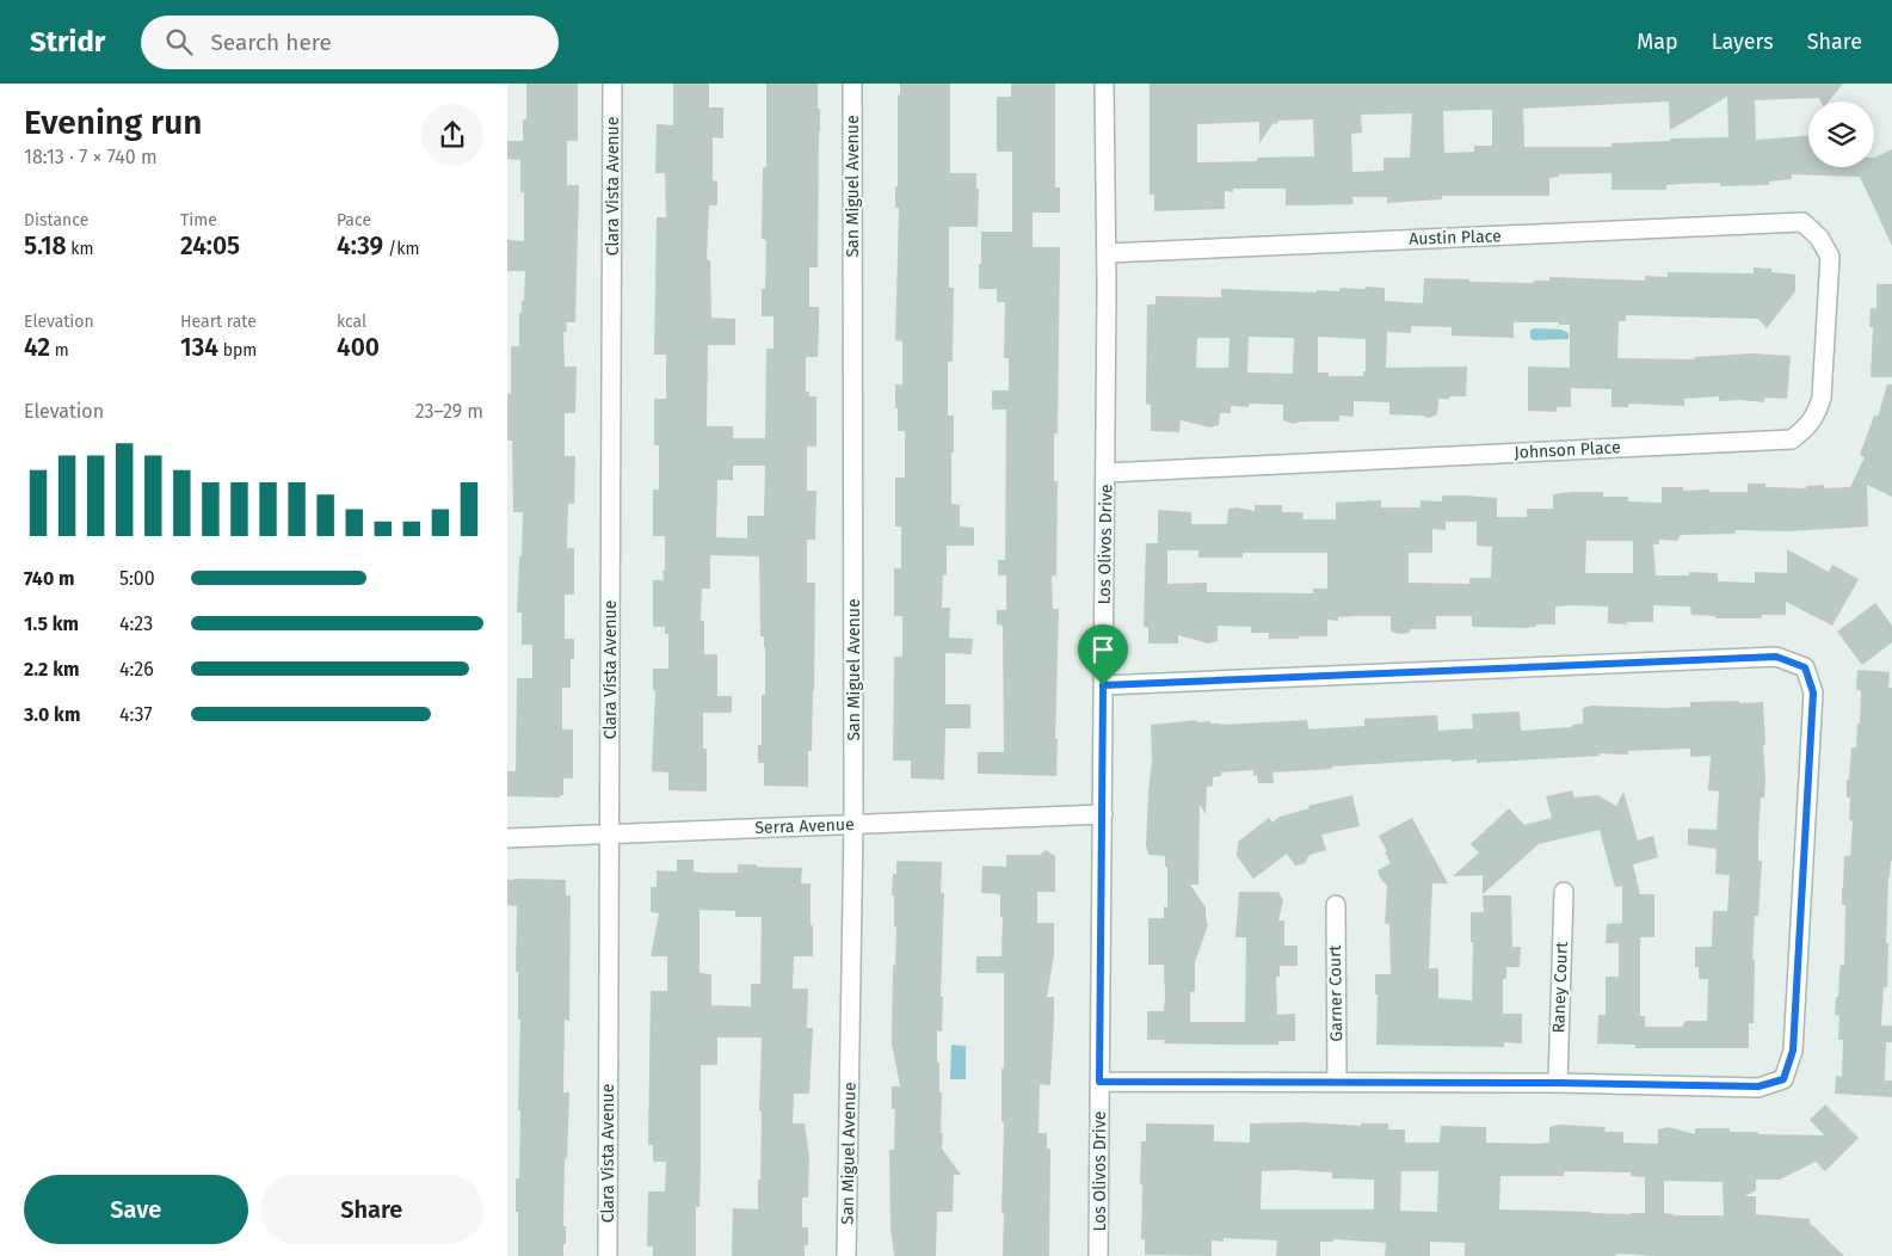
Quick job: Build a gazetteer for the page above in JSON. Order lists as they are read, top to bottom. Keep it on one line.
{"streets":{"street":["Clara Vista Avenue","San Miguel Avenue","Austin Place","Johnson Place","Los Olivos Drive","Serra Avenue","Raney Court","Garner Court"]},"crossings":[["Clara Vista Avenue","Serra Avenue"],["San Miguel Avenue","Serra Avenue"],["Austin Place","Johnson Place"],["Austin Place","Los Olivos Drive"],["Johnson Place","Los Olivos Drive"],["Los Olivos Drive","Serra Avenue"]],"page":{"header":"Stridr","search":"Search here","nav":["Map","Layers","Share"],"heading":["Evening run","18:13 · 7 × 740 m"],"stats":[["Distance","5.18 km"],["Time","24:05"],["Pace","4:39 /km"],["Elevation","42 m"],["Heart rate","134 bpm"],["kcal","400"]],"chart":["Elevation","23–29 m"],"list":[{"name":"740 m","note":"5:00"},{"name":"1.5 km","note":"4:23"},{"name":"2.2 km","note":"4:26"},{"name":"3.0 km","note":"4:37"}],"buttons":["Save","Share"]}}
